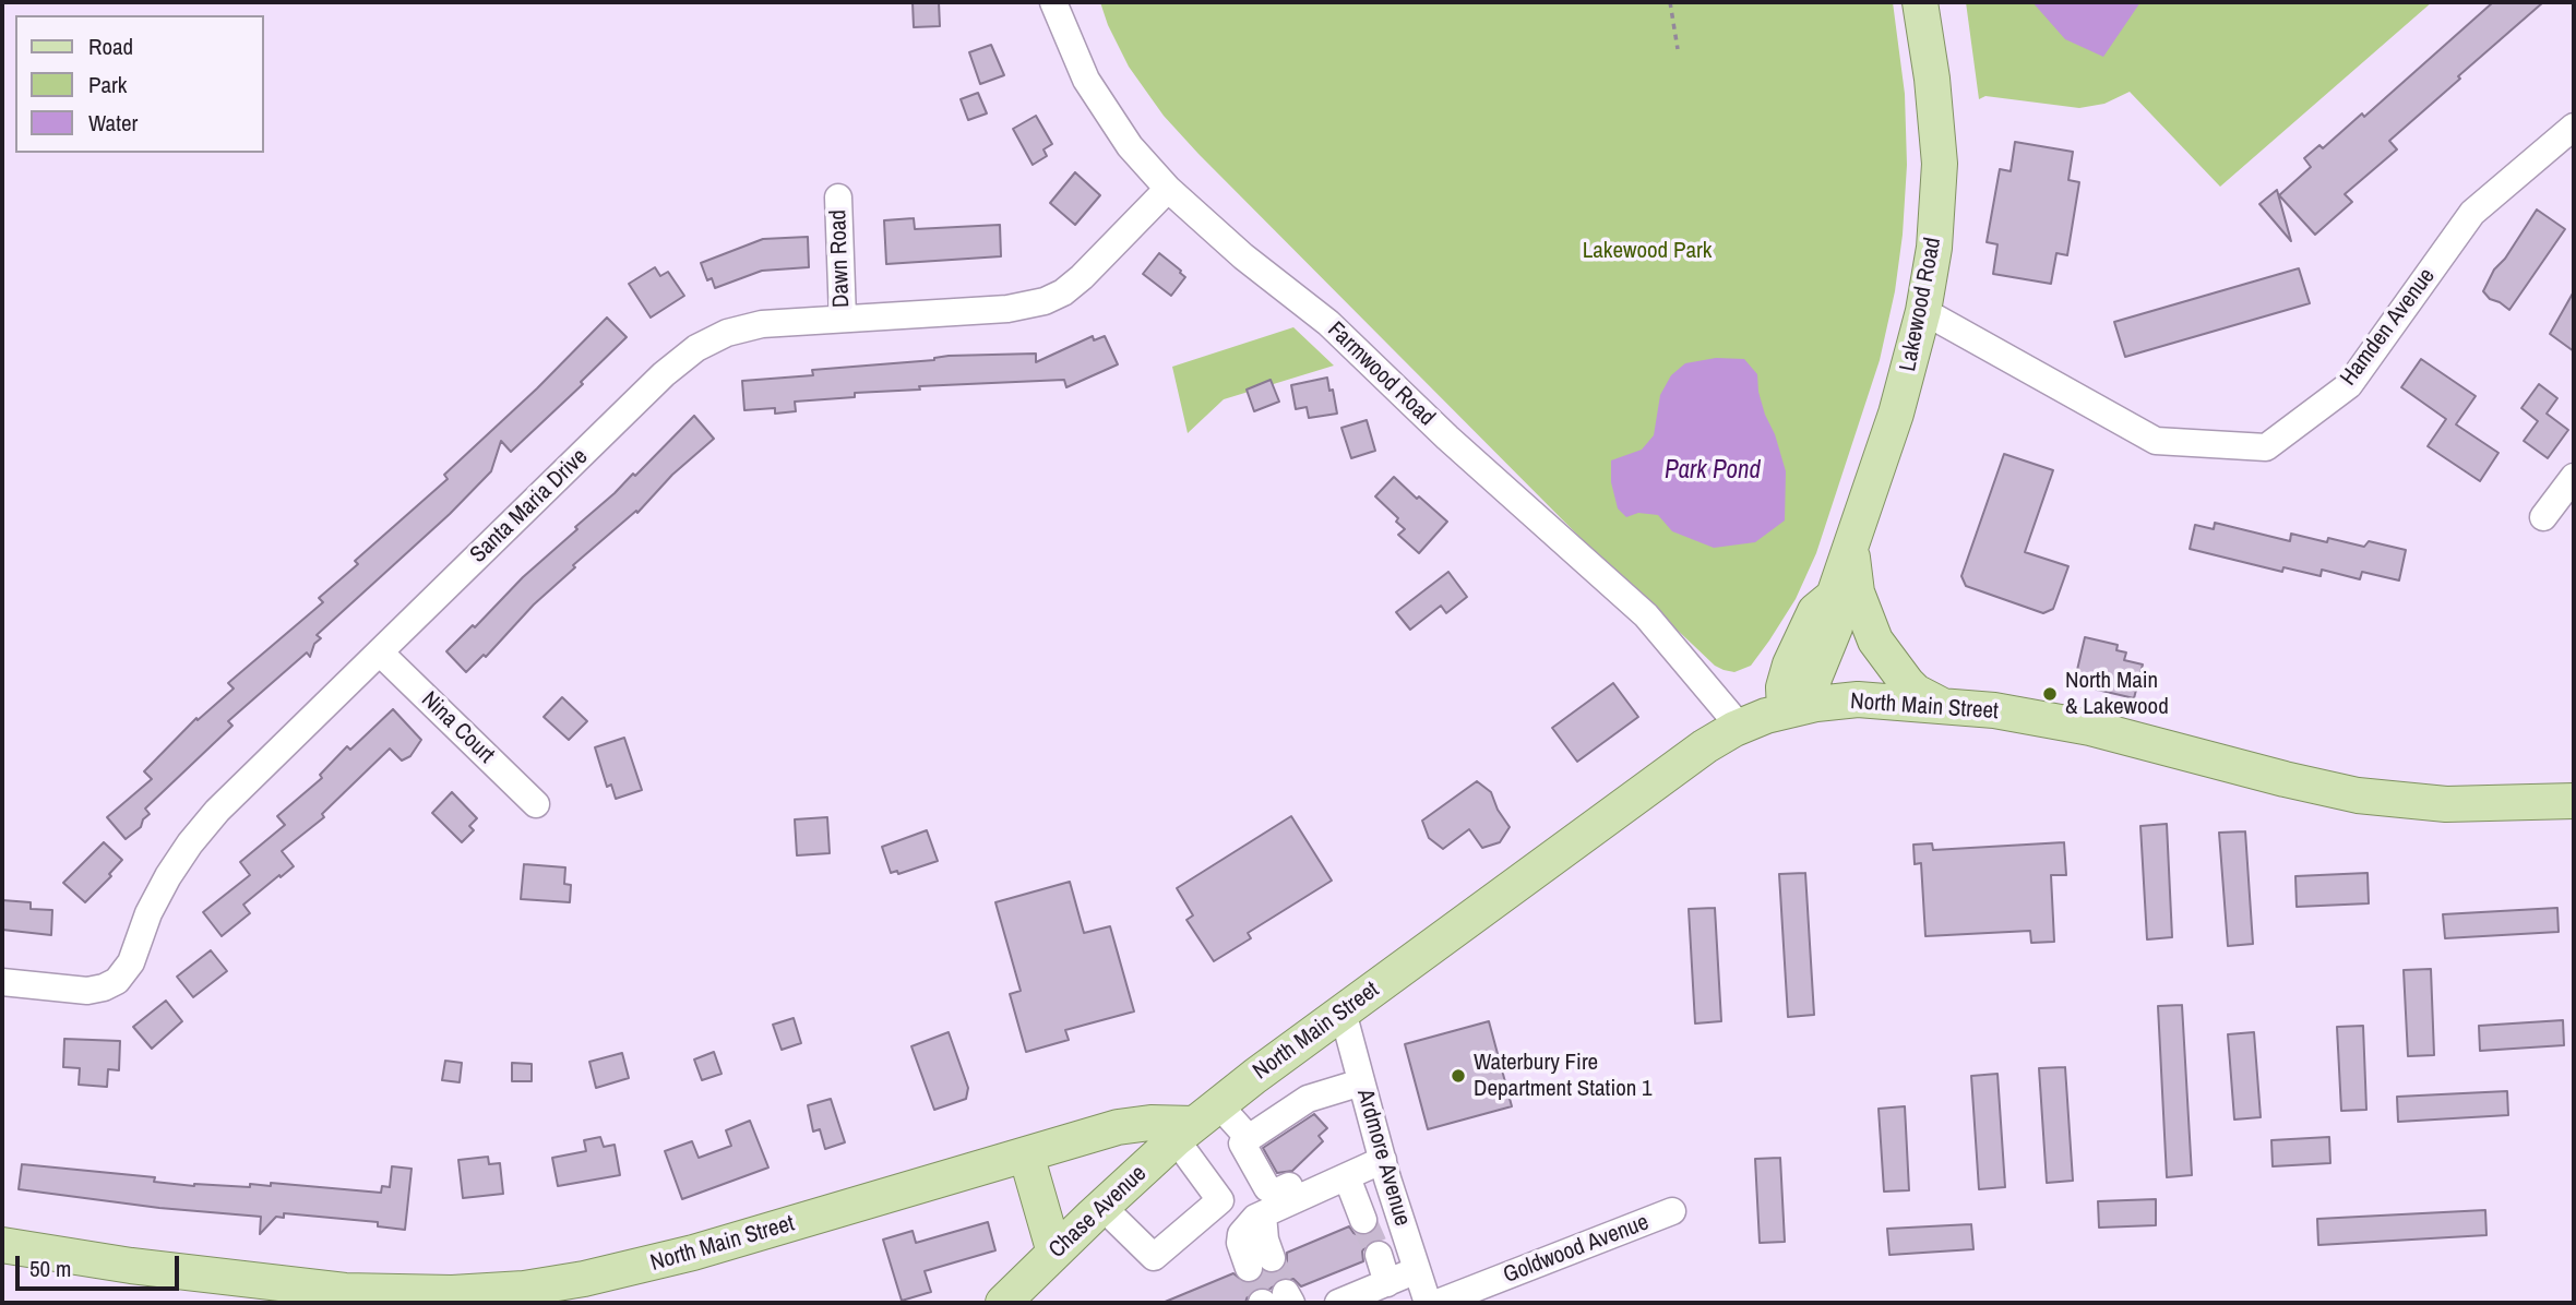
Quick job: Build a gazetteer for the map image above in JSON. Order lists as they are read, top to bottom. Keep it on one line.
{"streets":{"main road":["Lakewood Road","North Main Street","Chase Avenue"],"street":["Dawn Road","Hamden Avenue","Farmwood Road","Santa Maria Drive","Nina Court","Ardmore Avenue","Goldwood Avenue"]},"crossings":[["Dawn Road","Santa Maria Drive"],["Lakewood Road","Hamden Avenue"],["Lakewood Road","North Main Street"],["Farmwood Road","Santa Maria Drive"],["Farmwood Road","North Main Street"],["Santa Maria Drive","Nina Court"],["North Main Street","Ardmore Avenue"],["North Main Street","Chase Avenue"]],"water":["Park Pond"],"parks":["Lakewood Park"],"places":["North Main & Lakewood","Waterbury Fire Department Station 1"],"legend":["Road","Park","Water"],"scale_bar":"50 m"}
